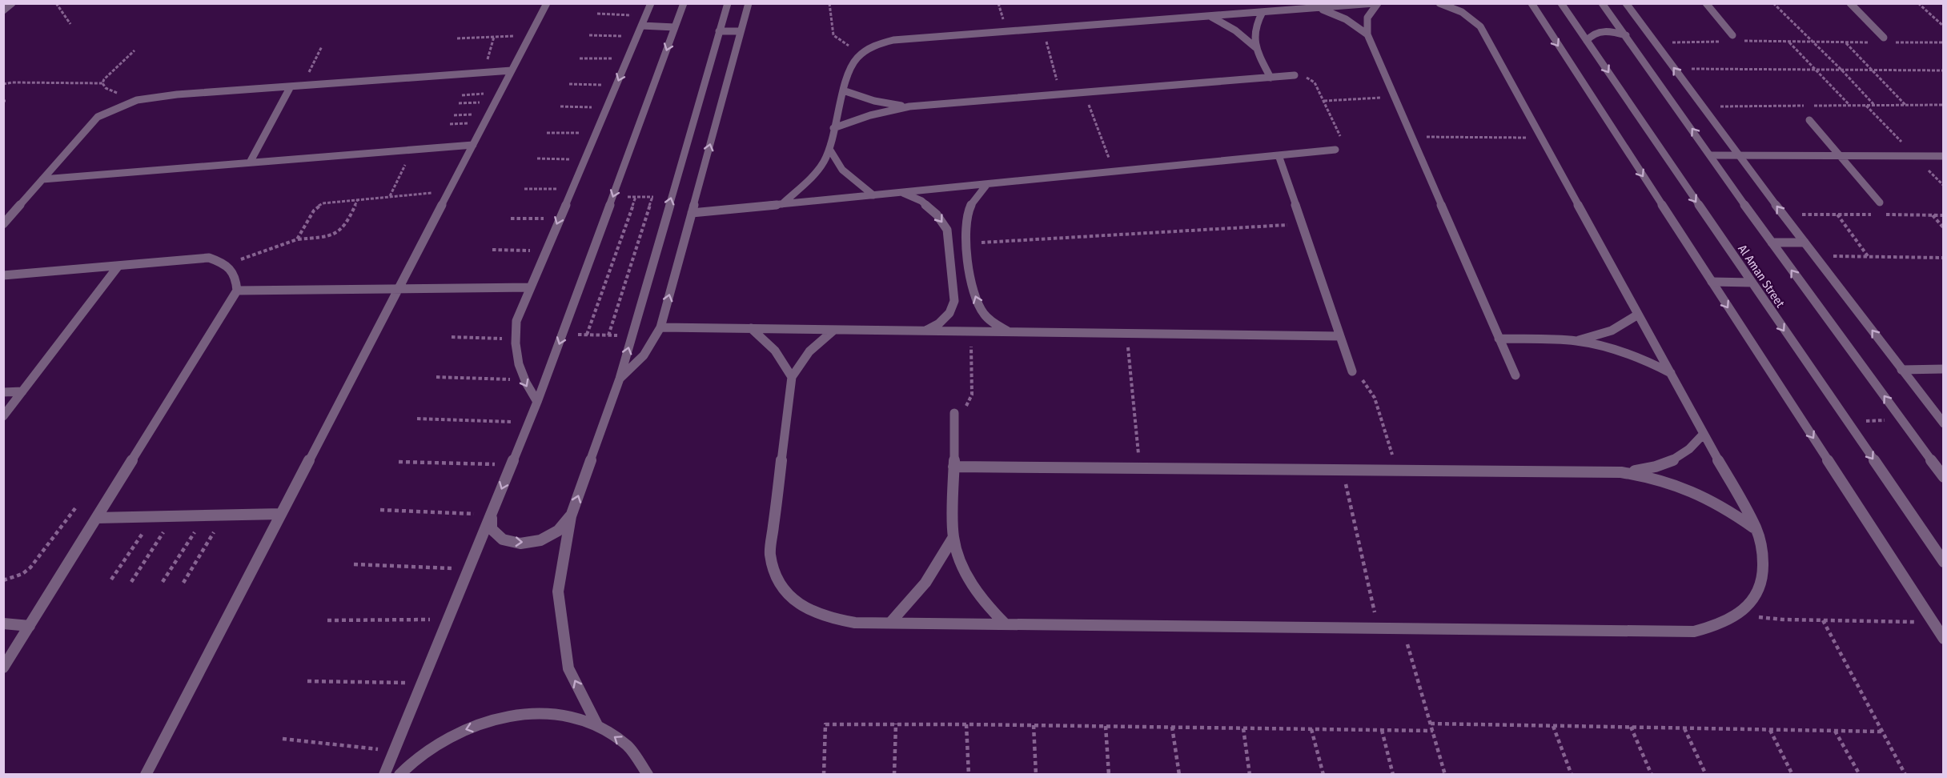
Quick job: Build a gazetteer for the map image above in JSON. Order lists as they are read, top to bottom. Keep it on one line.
{"streets":{"street":["Al Aman Street"]}}
